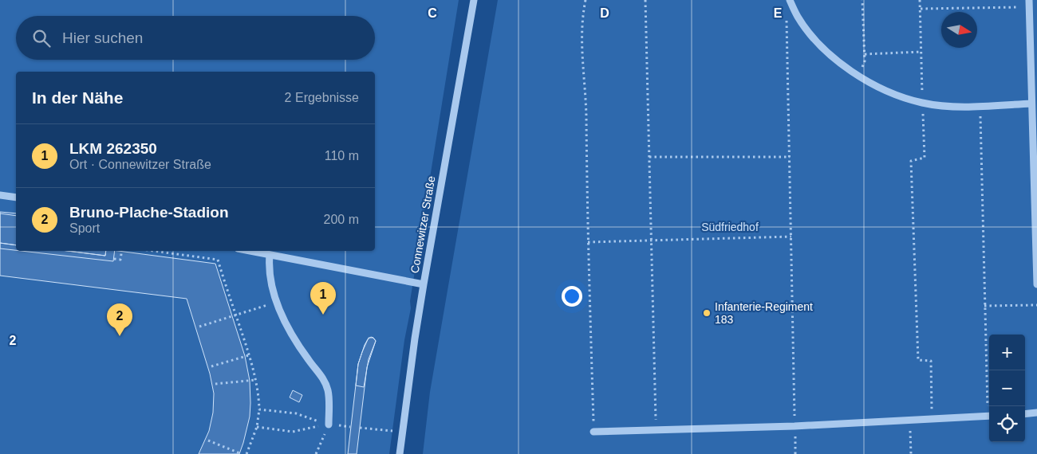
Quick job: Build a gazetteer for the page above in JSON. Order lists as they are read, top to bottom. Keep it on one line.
{"streets":{"street":["Connewitzer Straße"]},"parks":["Südfriedhof"],"places":["Infanterie-Regiment 183"],"north":"right","page":{"search":"Hier suchen","heading":["In der Nähe","2 Ergebnisse"],"list":[{"mark":"1","name":"LKM 262350","note":"Ort · Connewitzer Straße","value":"110 m"},{"mark":"2","name":"Bruno-Plache-Stadion","note":"Sport","value":"200 m"}],"pins":["1","2"],"map_buttons":["+","−"]},"grid":{"columns":["C","D","E"],"rows":["2"]}}
